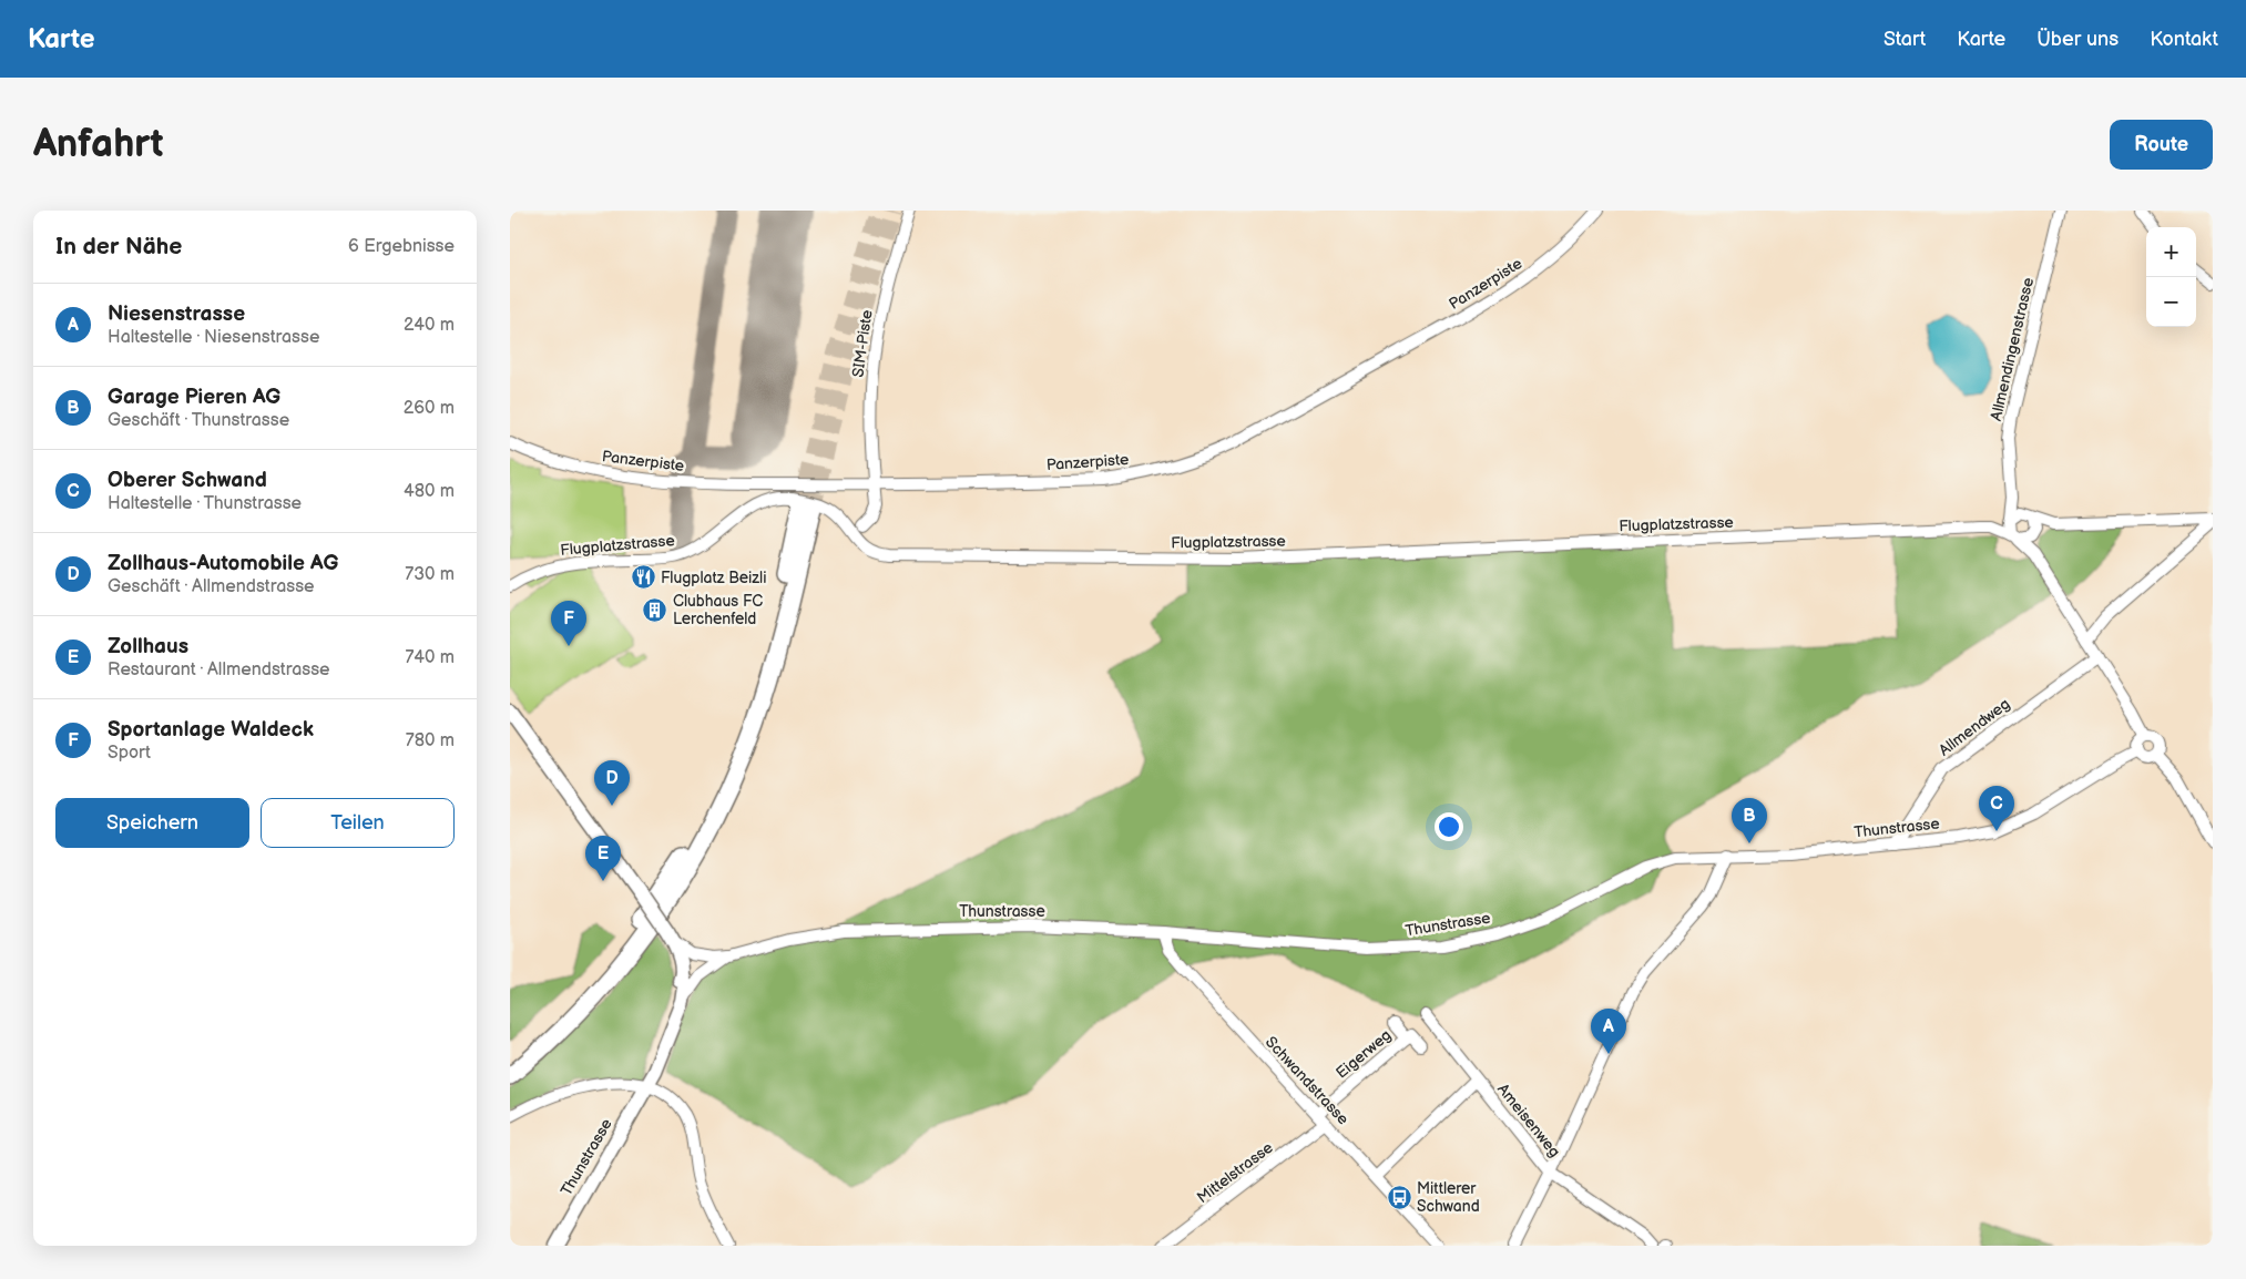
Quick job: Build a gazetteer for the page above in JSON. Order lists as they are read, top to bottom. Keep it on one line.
{"streets":{"main road":["Thunstrasse"],"street":["Panzerpiste","SIM-Piste","Allmendingenstrasse","Flugplatzstrasse","Allmendweg","Eigerweg","Schwandstrasse","Ameisenweg","Mittelstrasse"]},"crossings":[["Panzerpiste","SIM-Piste"],["Allmendingenstrasse","Flugplatzstrasse"],["Allmendweg","Thunstrasse"],["Thunstrasse","Schwandstrasse"],["Eigerweg","Schwandstrasse"],["Schwandstrasse","Mittelstrasse"]],"places":{"restaurant":["Flugplatz Beizli"],"building":["Clubhaus FC Lerchenfeld"],"bus stop":["Mittlerer Schwand"]},"page":{"header":"Karte","nav":["Start","Karte","Über uns","Kontakt"],"buttons":["Route",["Speichern","Teilen"]],"title":"Anfahrt","heading":["In der Nähe","6 Ergebnisse"],"map_buttons":["+","−"],"list":[{"mark":"A","name":"Niesenstrasse","note":"Haltestelle · Niesenstrasse","value":"240 m"},{"mark":"B","name":"Garage Pieren AG","note":"Geschäft · Thunstrasse","value":"260 m"},{"mark":"C","name":"Oberer Schwand","note":"Haltestelle · Thunstrasse","value":"480 m"},{"mark":"D","name":"Zollhaus-Automobile AG","note":"Geschäft · Allmendstrasse","value":"730 m"},{"mark":"E","name":"Zollhaus","note":"Restaurant · Allmendstrasse","value":"740 m"},{"mark":"F","name":"Sportanlage Waldeck","note":"Sport","value":"780 m"}],"pins":["F","D","C","B","E","A"]}}
